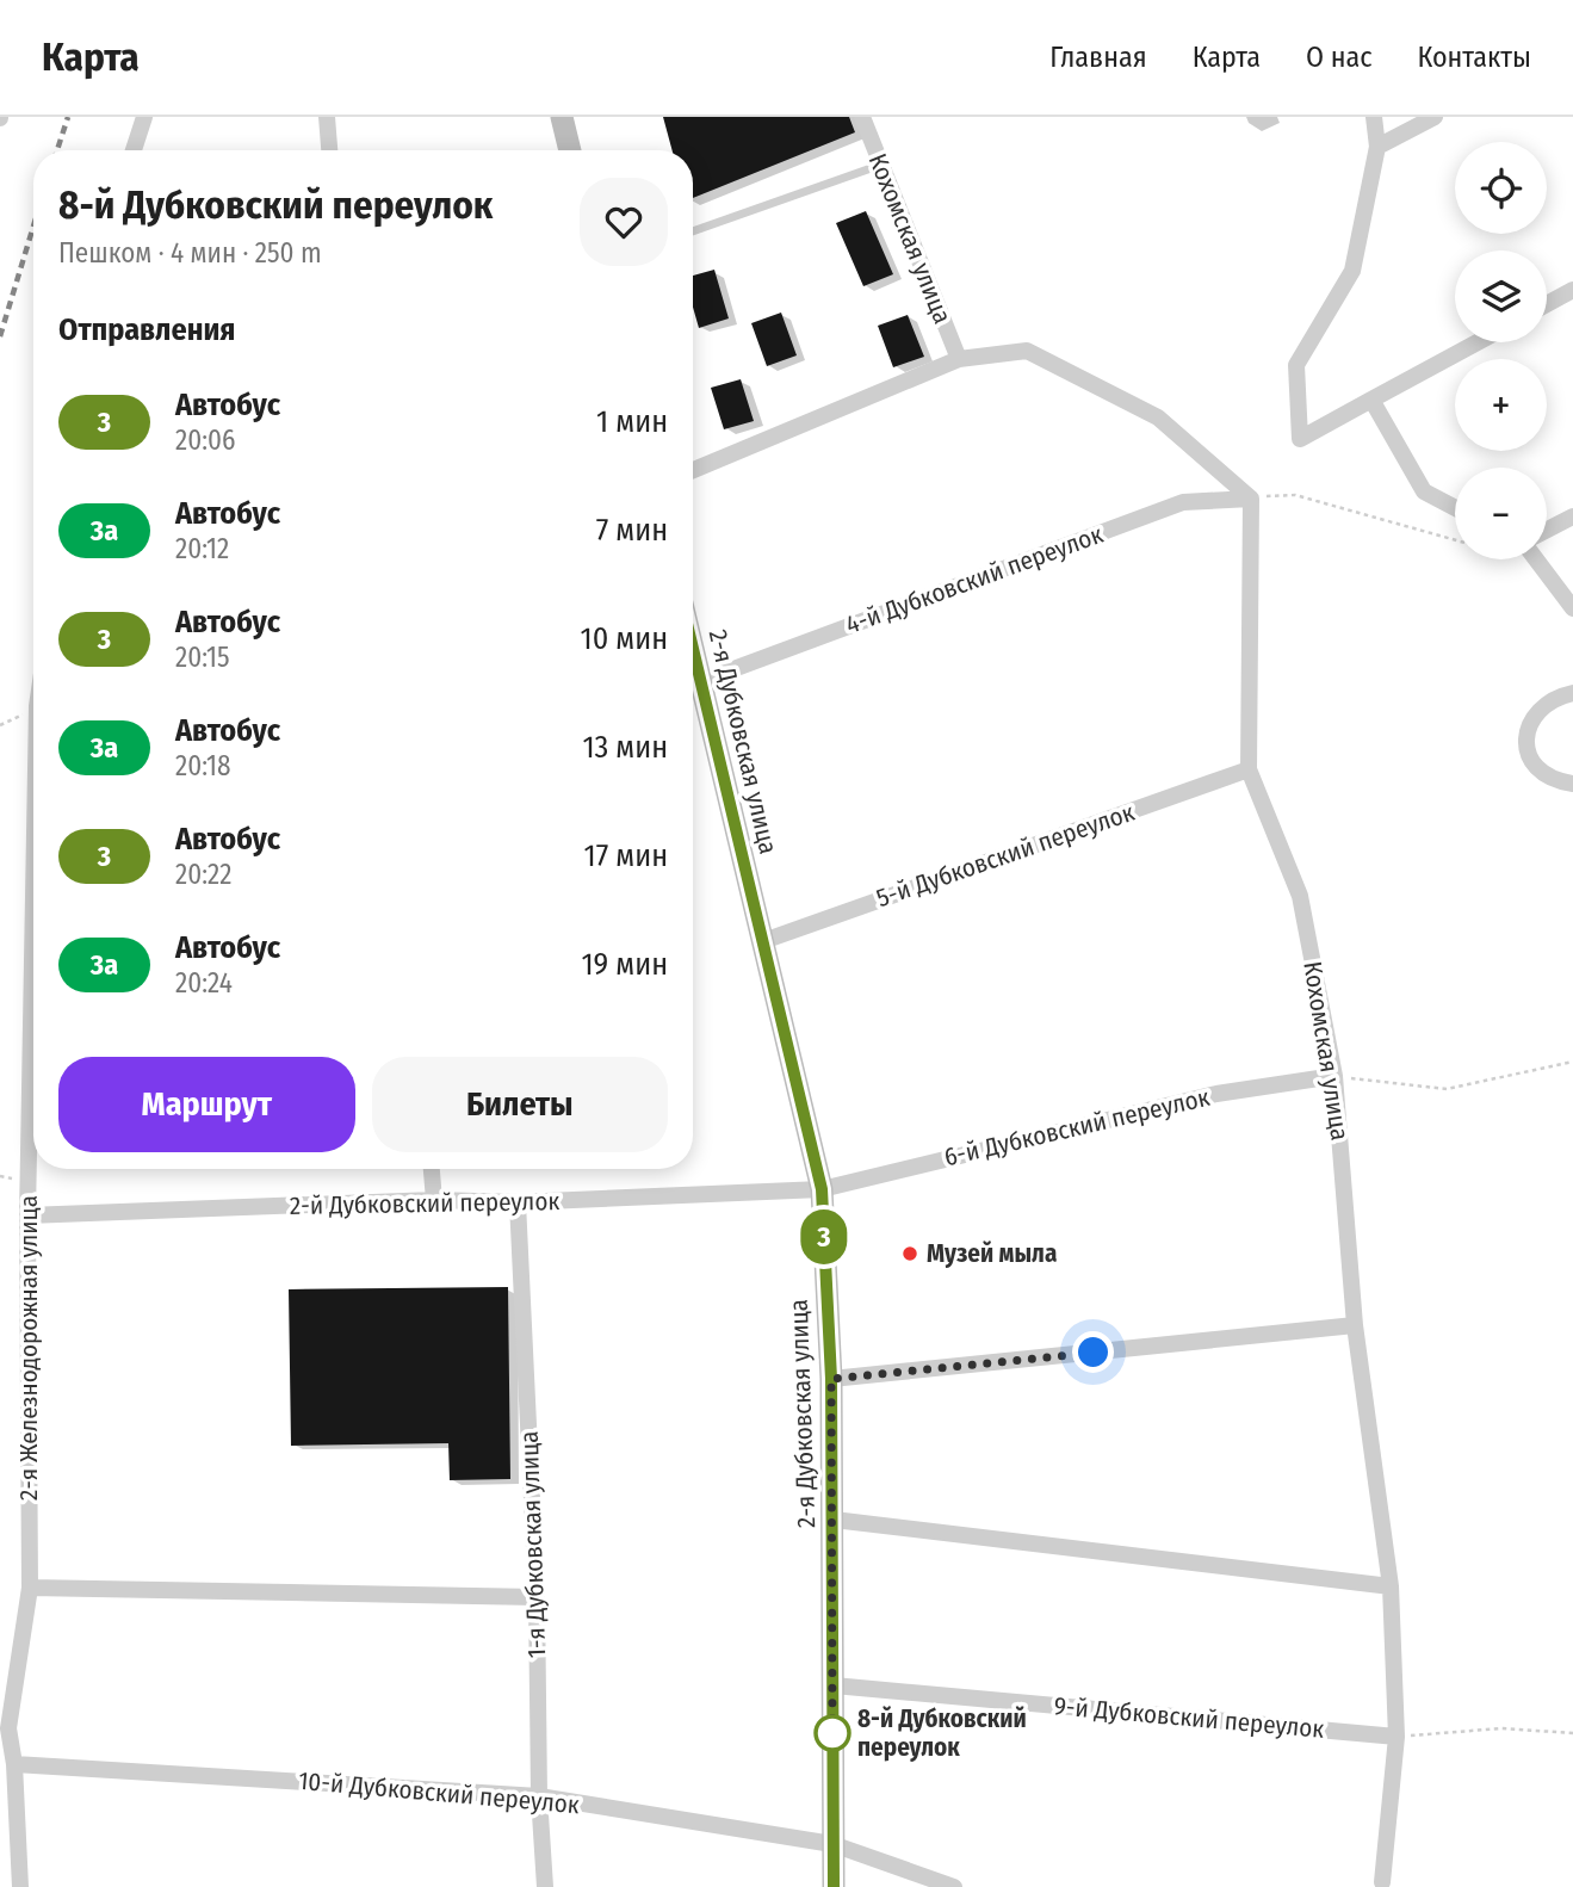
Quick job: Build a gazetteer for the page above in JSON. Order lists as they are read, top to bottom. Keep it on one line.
{"streets":{"main road":["2-я Дубковская улица"],"street":["Кохомская улица","4-й Дубковский переулок","5-й Дубковский переулок","6-й Дубковский переулок","2-й Дубковский переулок","2-я Железнодорожная улица","1-я Дубковская улица","9-й Дубковский переулок","10-й Дубковский переулок"]},"crossings":[["Кохомская улица","4-й Дубковский переулок"],["Кохомская улица","5-й Дубковский переулок"],["Кохомская улица","6-й Дубковский переулок"],["Кохомская улица","9-й Дубковский переулок"],["2-я Дубковская улица","5-й Дубковский переулок"],["2-я Дубковская улица","6-й Дубковский переулок"],["2-я Дубковская улица","2-й Дубковский переулок"],["2-я Дубковская улица","9-й Дубковский переулок"],["2-я Дубковская улица","10-й Дубковский переулок"],["6-й Дубковский переулок","2-й Дубковский переулок"],["2-й Дубковский переулок","2-я Железнодорожная улица"],["2-й Дубковский переулок","1-я Дубковская улица"],["2-я Железнодорожная улица","10-й Дубковский переулок"],["1-я Дубковская улица","10-й Дубковский переулок"]],"places":["Музей мыла","8-й Дубковский переулок"],"lines":["bus line 3"],"page":{"header":"Карта","nav":["Главная","Карта","О нас","Контакты"],"on_map":"3","map_buttons":["+","−"],"heading":[["8-й Дубковский переулок","Пешком · 4 мин · 250 m"],"Отправления"],"list":[{"mark":"3","name":"Автобус","note":"20:06","value":"1 мин"},{"mark":"3а","name":"Автобус","note":"20:12","value":"7 мин"},{"mark":"3","name":"Автобус","note":"20:15","value":"10 мин"},{"mark":"3а","name":"Автобус","note":"20:18","value":"13 мин"},{"mark":"3","name":"Автобус","note":"20:22","value":"17 мин"},{"mark":"3а","name":"Автобус","note":"20:24","value":"19 мин"}],"buttons":["Маршрут","Билеты"]}}
